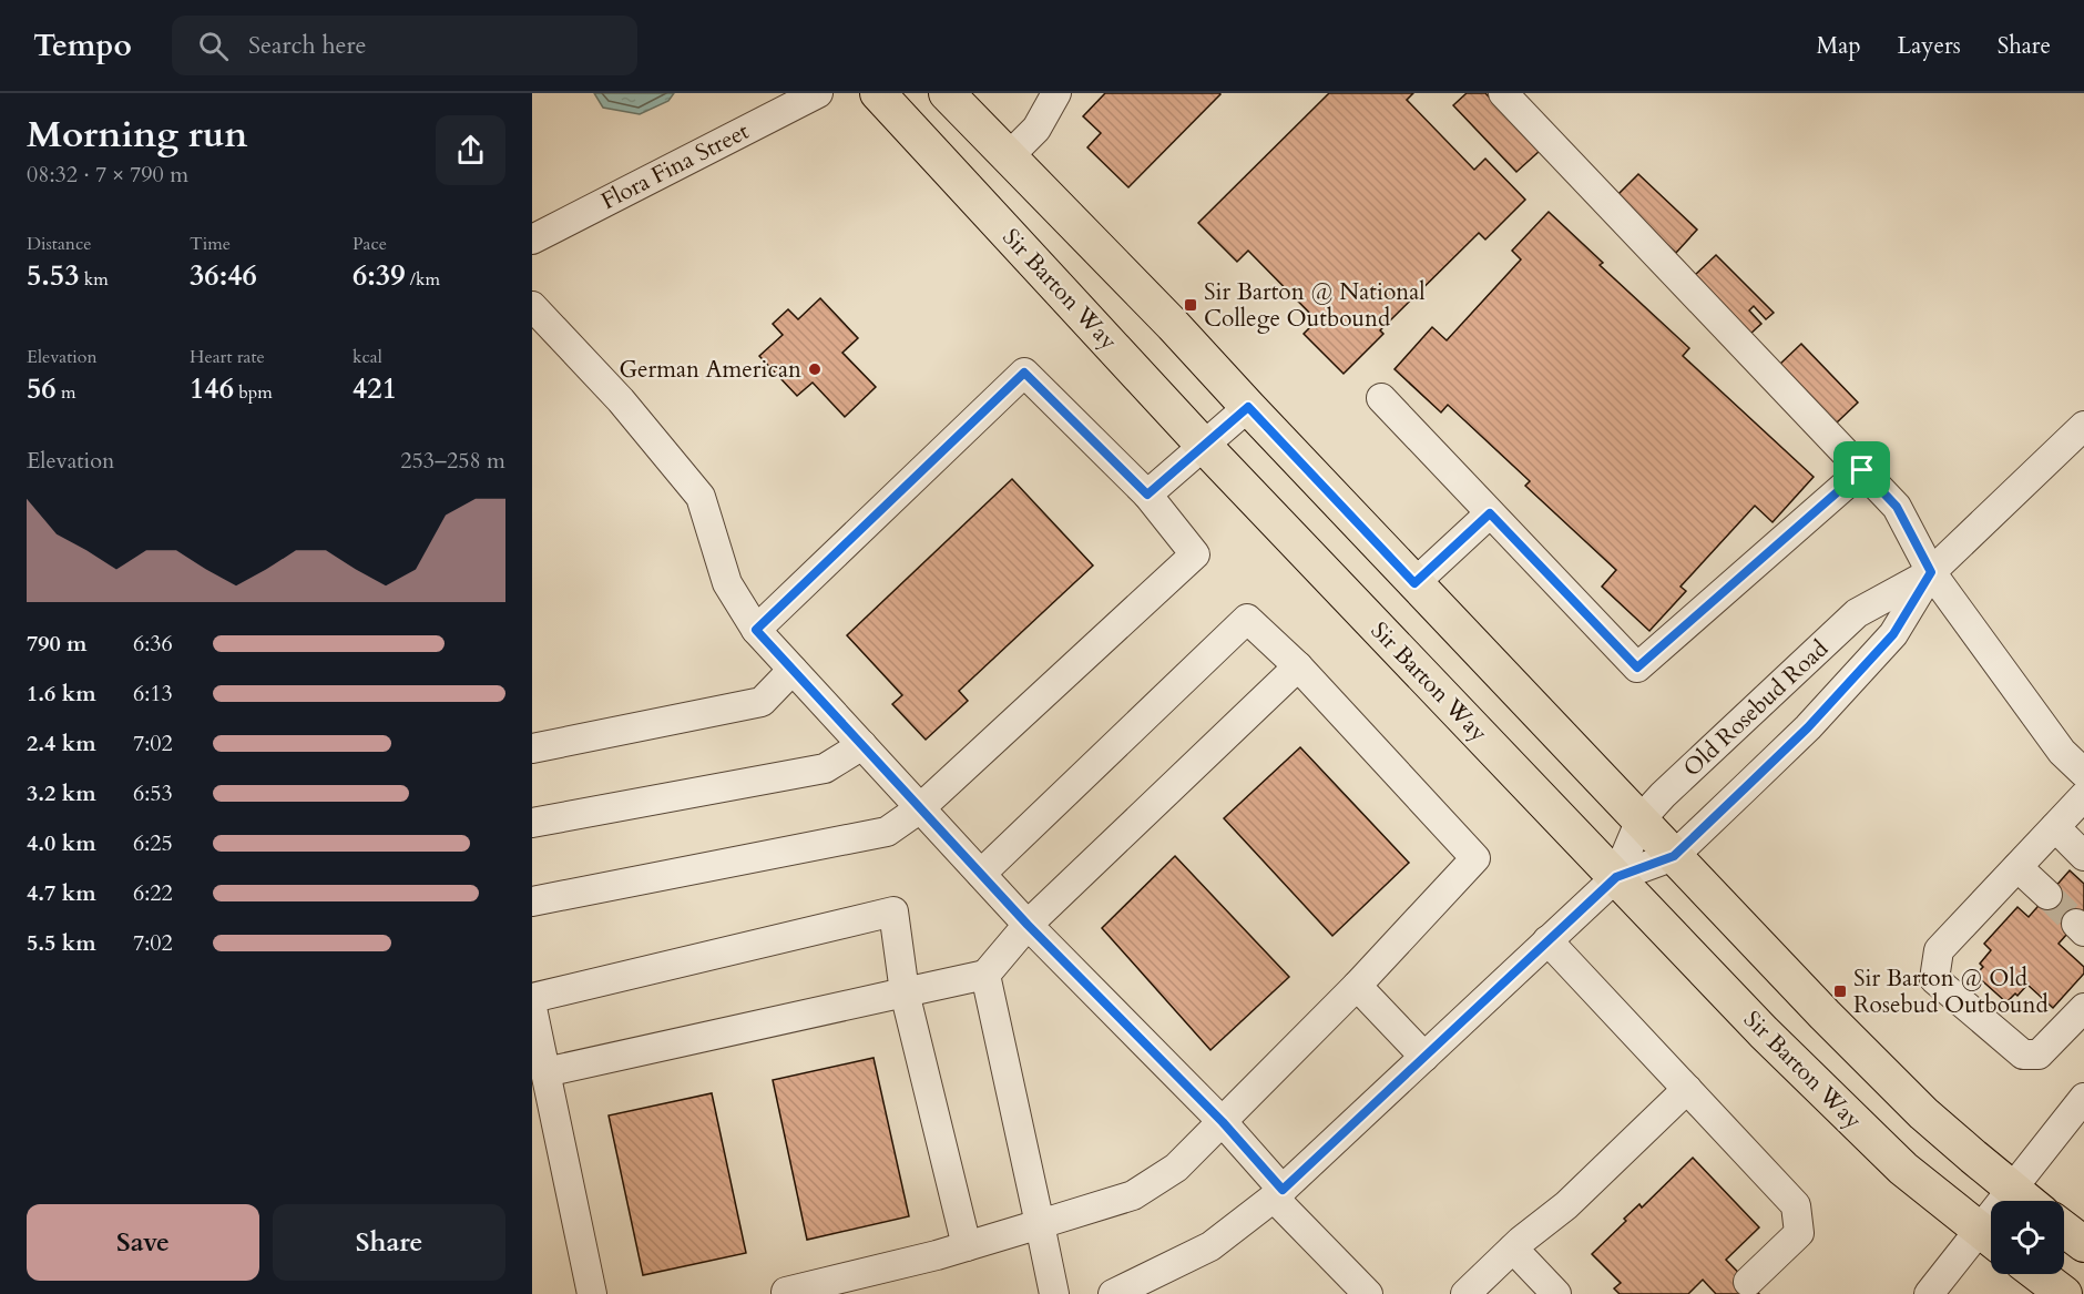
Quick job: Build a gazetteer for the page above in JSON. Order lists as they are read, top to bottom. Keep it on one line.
{"streets":{"main road":["Sir Barton Way"],"street":["Flora Fina Street","Old Rosebud Road"]},"crossings":[["Sir Barton Way","Old Rosebud Road"]],"places":{"transit":["Sir Barton @ National College Outbound","Sir Barton @ Old Rosebud Outbound"],"other":["German American"]},"page":{"header":"Tempo","search":"Search here","nav":["Map","Layers","Share"],"heading":["Morning run","08:32 · 7 × 790 m"],"stats":[["Distance","5.53 km"],["Time","36:46"],["Pace","6:39 /km"],["Elevation","56 m"],["Heart rate","146 bpm"],["kcal","421"]],"chart":["Elevation","253–258 m"],"list":[{"name":"790 m","note":"6:36"},{"name":"1.6 km","note":"6:13"},{"name":"2.4 km","note":"7:02"},{"name":"3.2 km","note":"6:53"},{"name":"4.0 km","note":"6:25"},{"name":"4.7 km","note":"6:22"},{"name":"5.5 km","note":"7:02"}],"buttons":["Save","Share"]}}
